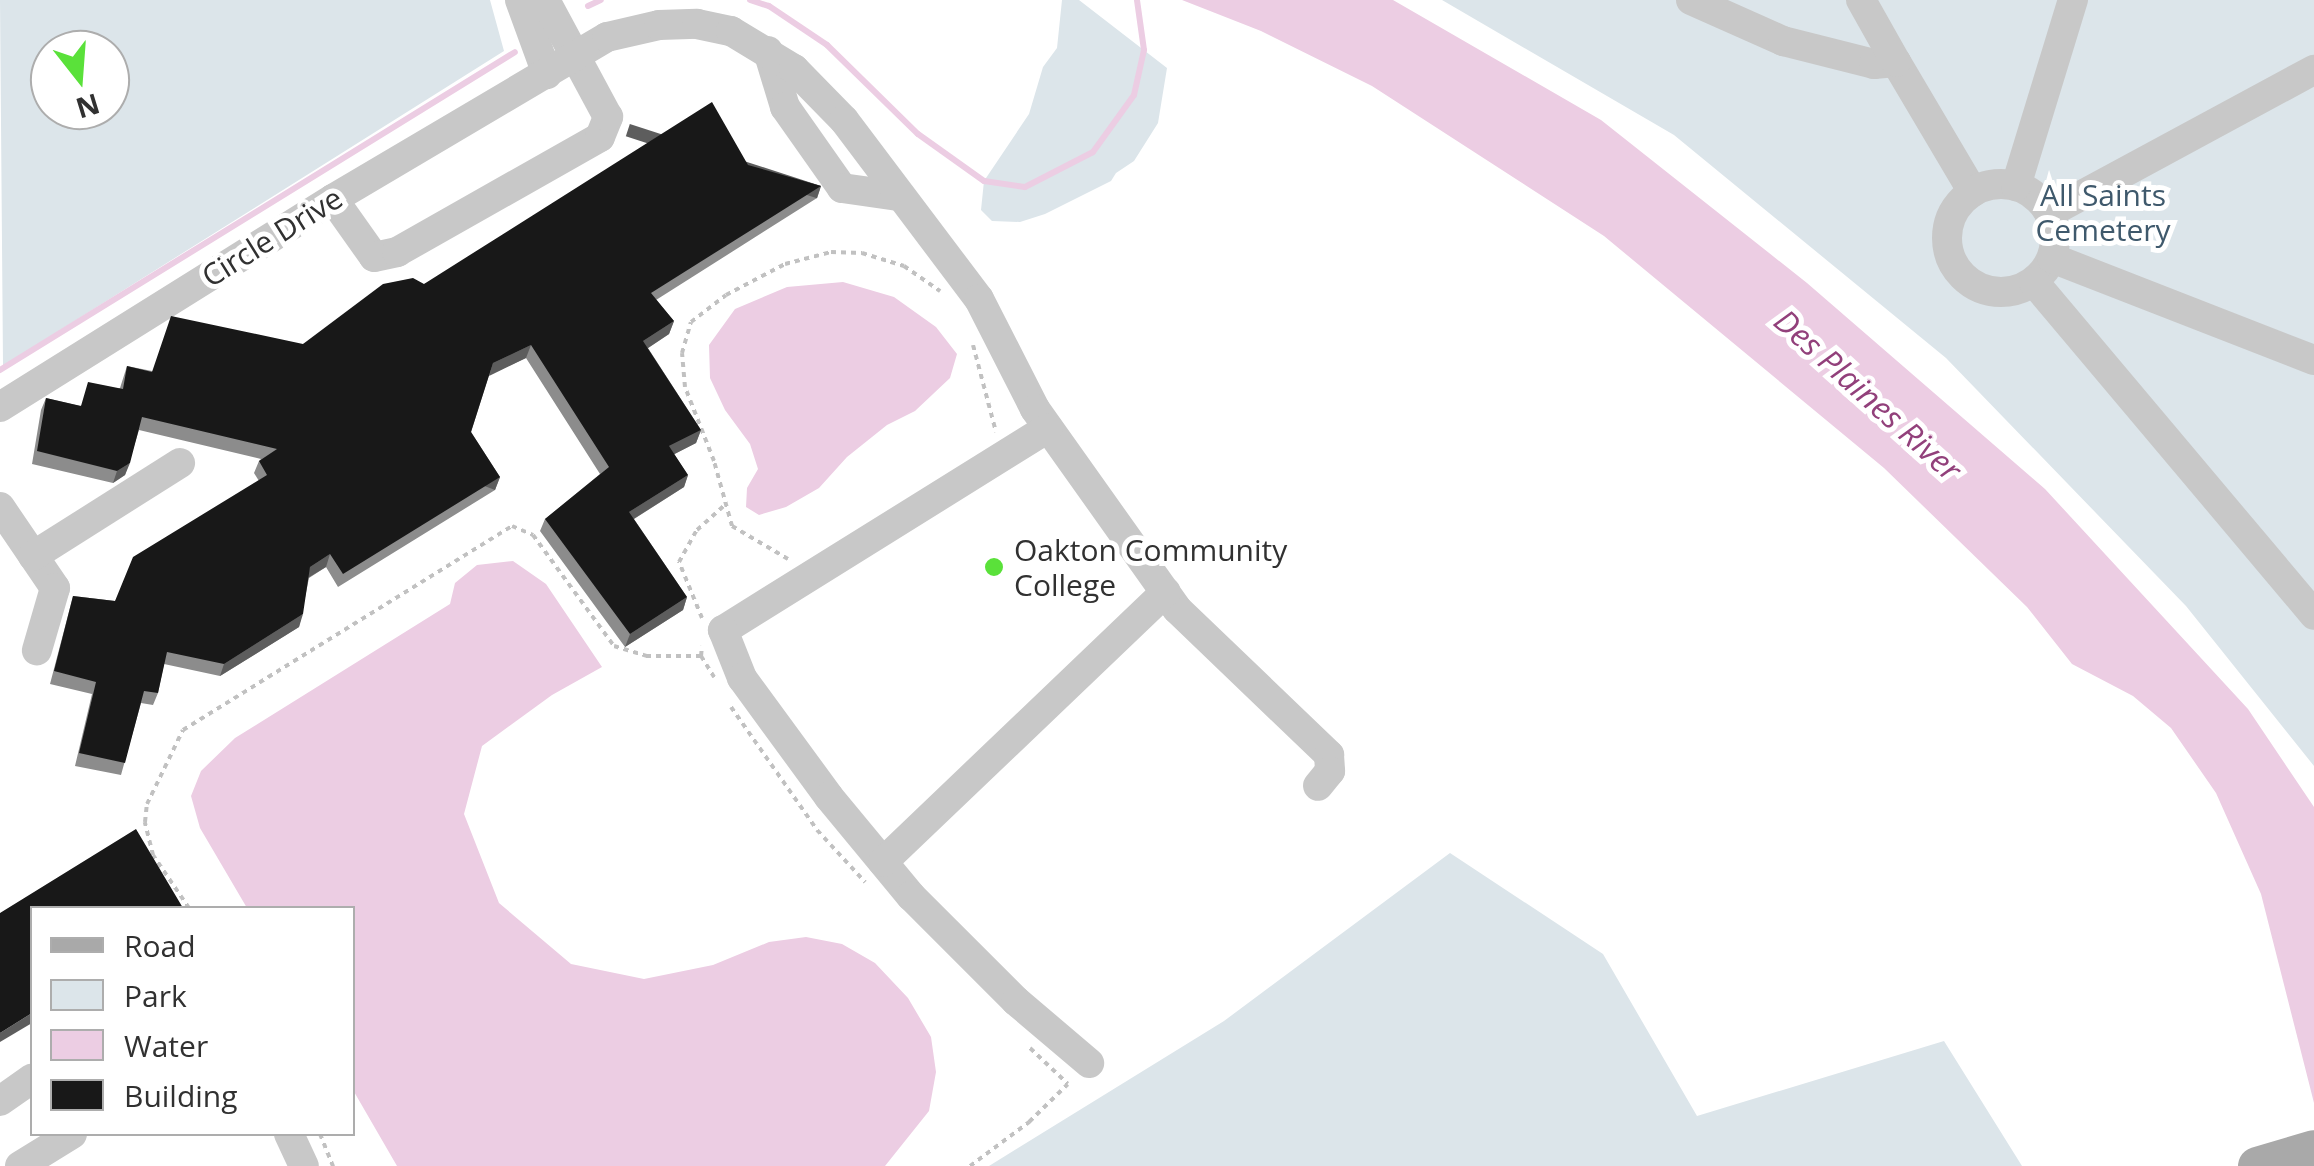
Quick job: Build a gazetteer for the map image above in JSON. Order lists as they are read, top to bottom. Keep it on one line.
{"streets":{"street":["Circle Drive"]},"water":["Des Plaines River"],"parks":["All Saints Cemetery"],"places":["Oakton Community College"],"legend":["Road","Park","Water","Building"],"north":"bottom"}
